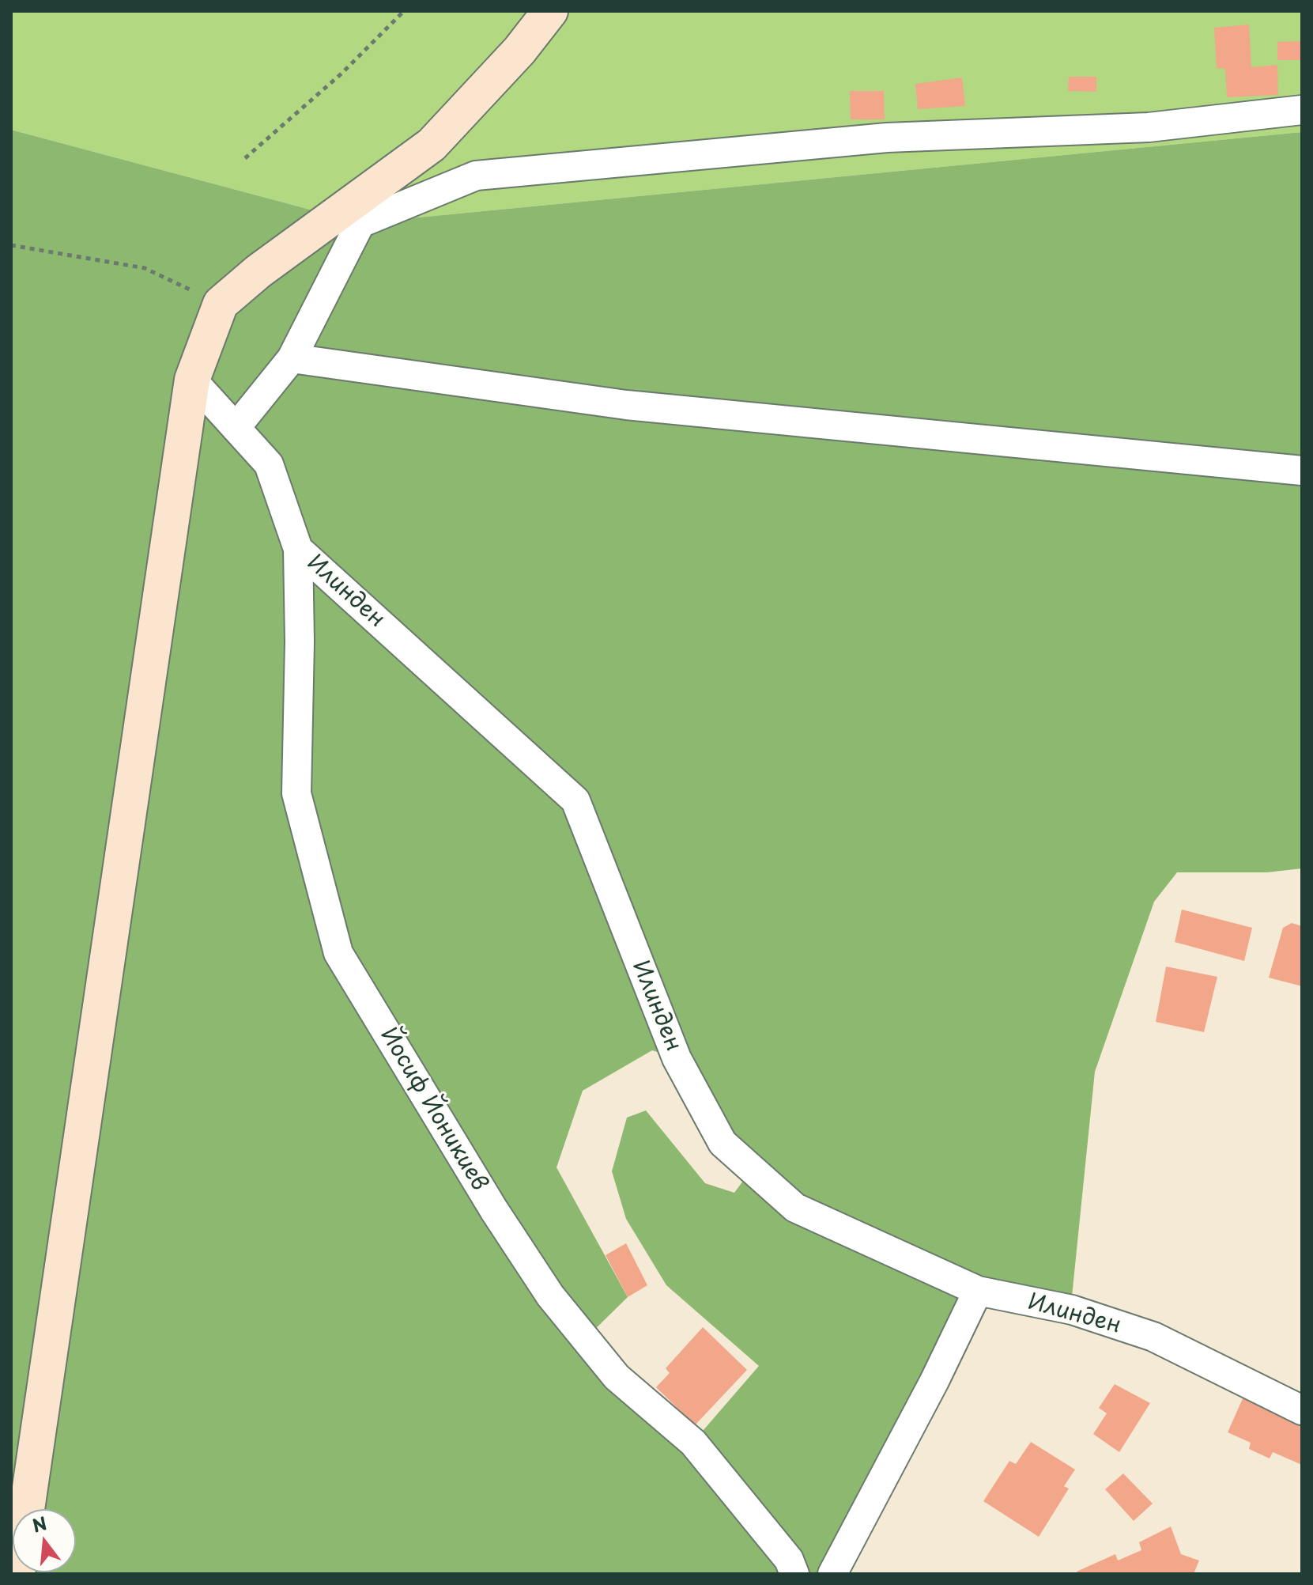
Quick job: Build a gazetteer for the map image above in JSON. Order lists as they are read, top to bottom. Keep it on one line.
{"streets":{"street":["Илинден","Йосиф Йоникиев"]},"crossings":[["Илинден","Йосиф Йоникиев"]],"north":"top"}
